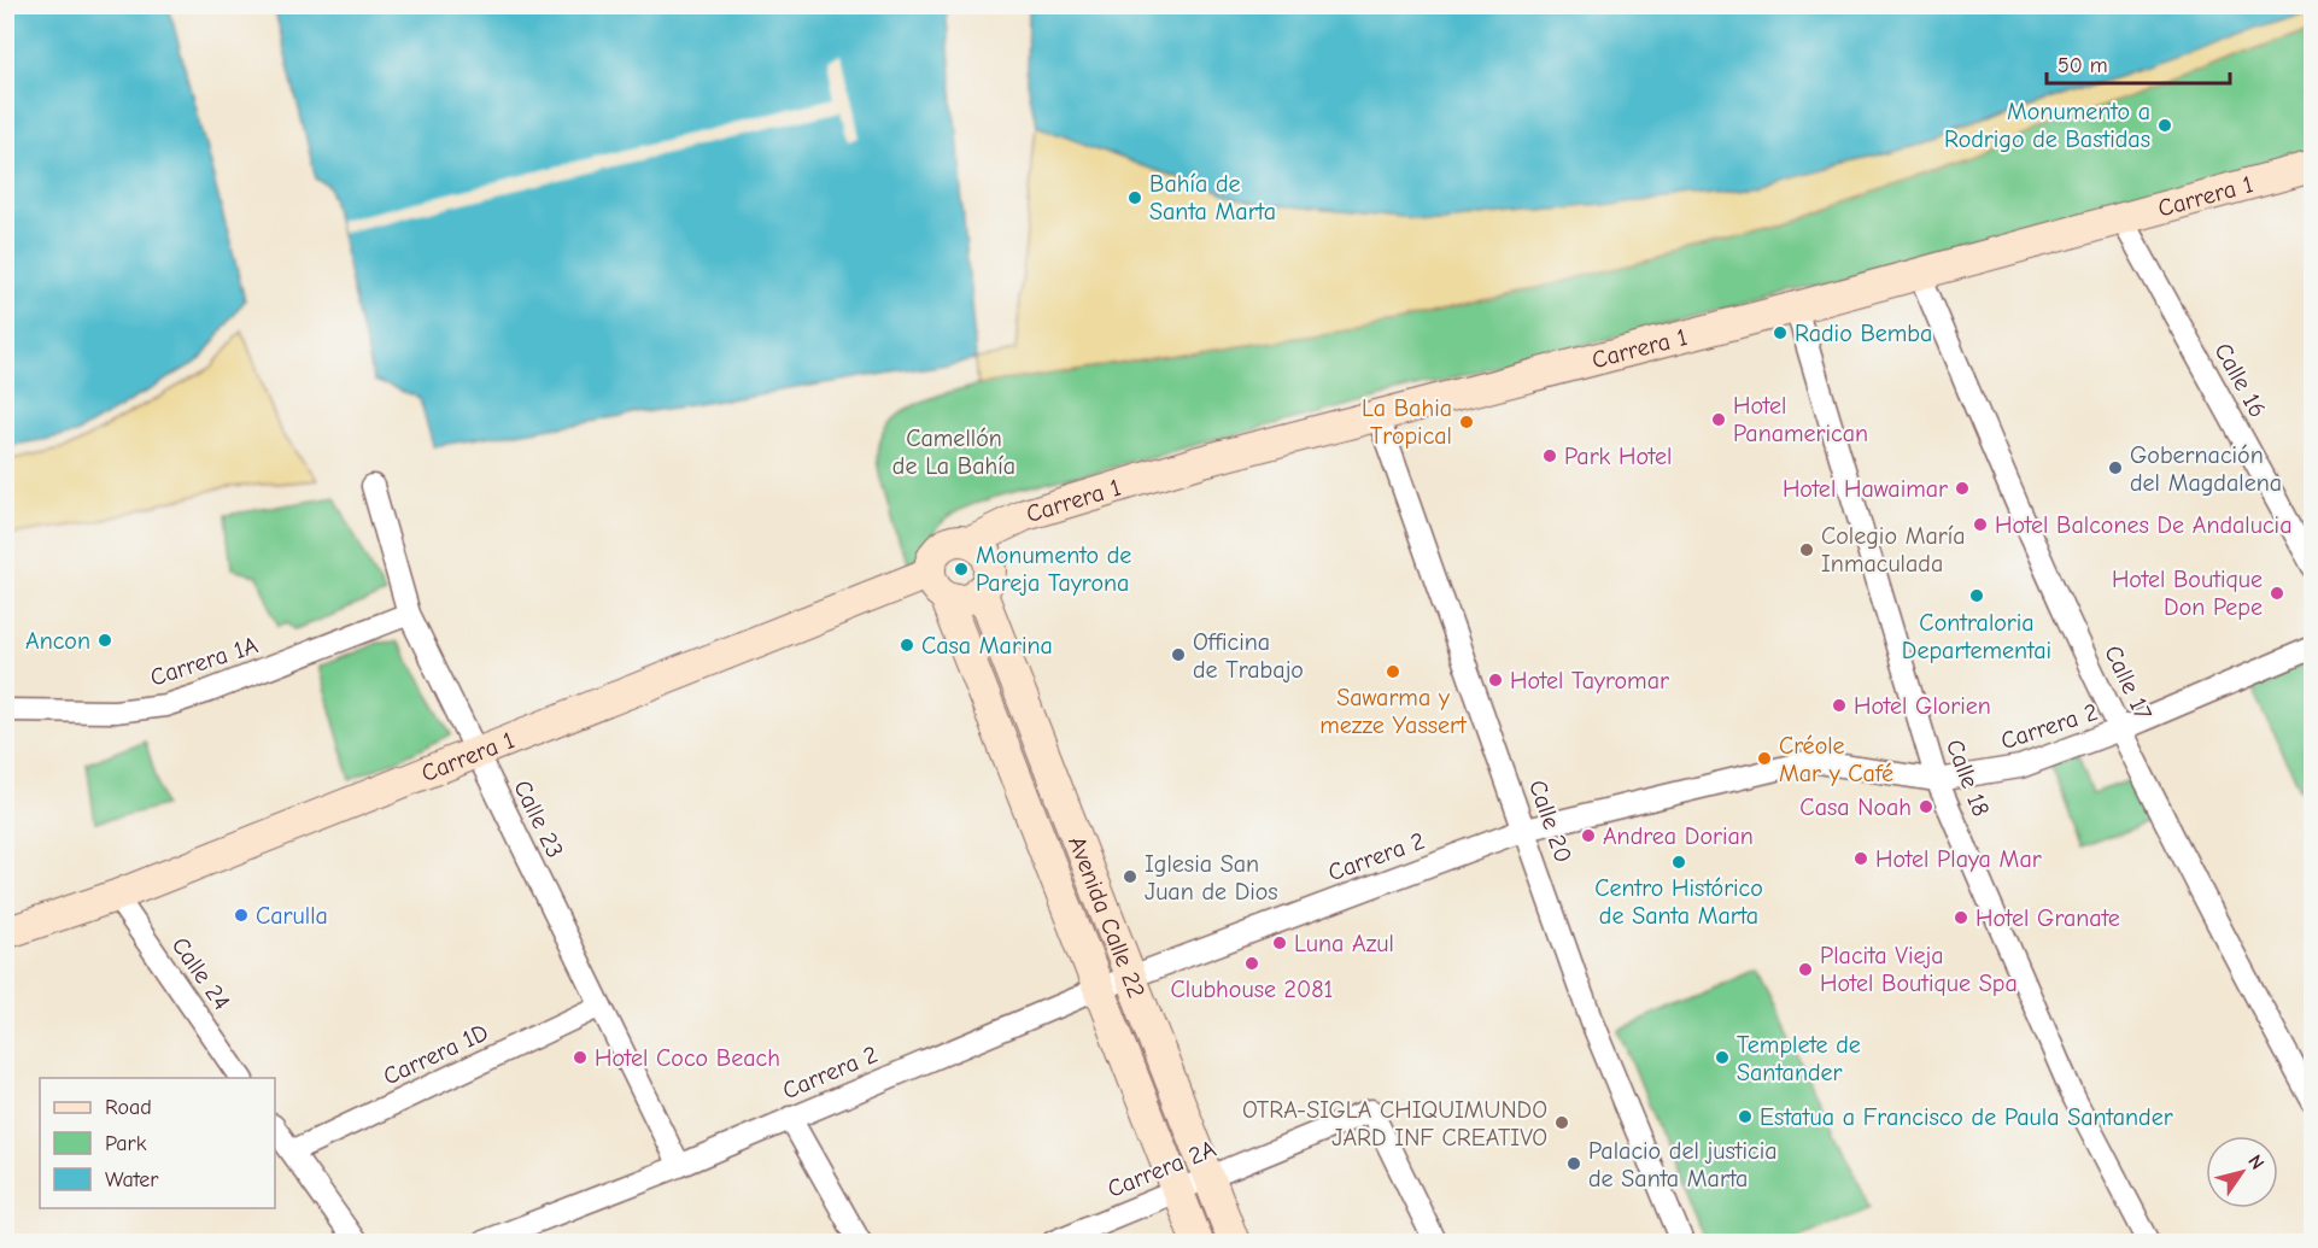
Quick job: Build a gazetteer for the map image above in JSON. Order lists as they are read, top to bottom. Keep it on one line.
{"streets":{"street":["Carrera 1","Calle 16","Carrera 1A","Calle 17","Carrera 2","Calle 18","Calle 23","Calle 20","Avenida Calle 22","Calle 24","Carrera 1D","Carrera 2A"]},"crossings":[["Carrera 1","Calle 16"],["Carrera 1","Calle 17"],["Carrera 1","Calle 18"],["Carrera 1","Calle 23"],["Carrera 1","Calle 20"],["Carrera 1","Avenida Calle 22"],["Carrera 1","Calle 24"],["Carrera 1A","Calle 23"],["Calle 17","Carrera 2"],["Carrera 2","Calle 18"],["Carrera 2","Calle 23"],["Carrera 2","Calle 20"],["Carrera 2","Avenida Calle 22"],["Calle 23","Carrera 1D"],["Avenida Calle 22","Carrera 2A"]],"parks":["Camellón de La Bahía"],"places":["Monumento a Rodrigo de Bastidas","Bahía de Santa Marta","Radio Bemba","Hotel Panamerican","La Bahia Tropical","Park Hotel","Gobernación del Magdalena","Hotel Hawaimar","Hotel Balcones De Andalucia","Colegio María Inmaculada","Monumento de Pareja Tayrona","Hotel Boutique Don Pepe","Contraloria Departementai","Ancon","Casa Marina","Officina de Trabajo","Sawarma y mezze Yassert","Hotel Tayromar","Hotel Glorien","Créole Mar y Café","Casa Noah","Andrea Dorian","Hotel Playa Mar","Centro Histórico de Santa Marta","Iglesia San Juan de Dios","Carulla","Hotel Granate","Luna Azul","Clubhouse 2081","Placita Vieja Hotel Boutique Spa","Hotel Coco Beach","Templete de Santander","Estatua a Francisco de Paula Santander","OTRA-SIGLA CHIQUIMUNDO JARD INF CREATIVO","Palacio del justicia de Santa Marta"],"legend":["Road","Park","Water"],"scale_bar":"50 m","north":"top right"}
